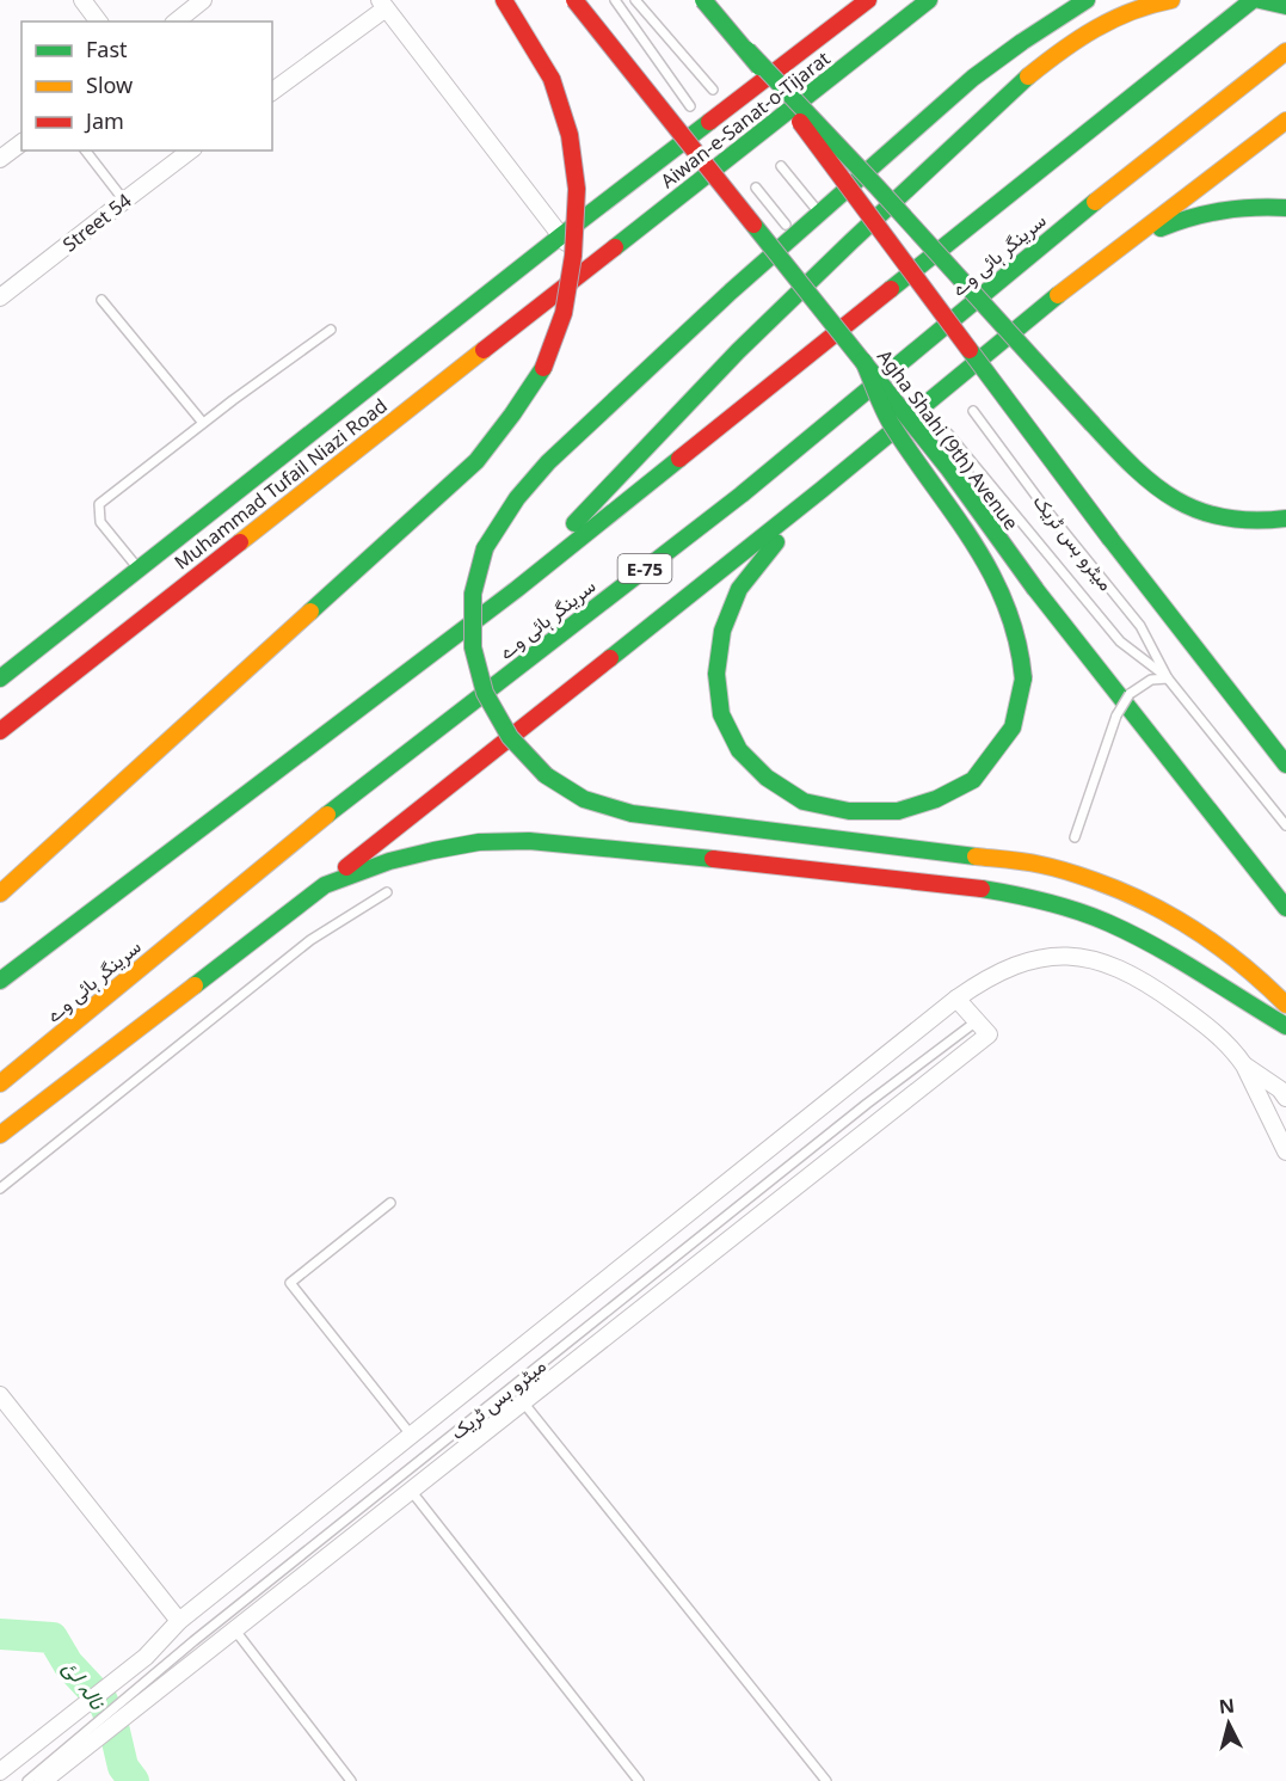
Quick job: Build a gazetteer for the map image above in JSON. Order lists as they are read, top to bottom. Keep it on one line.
{"streets":{"main road":["Aiwan-e-Sanat-o-Tijarat","سرینگر ہائی وے","Agha Shahi (9th) Avenue","Muhammad Tufail Niazi Road","E-75"],"street":["Street 54"],"lane":["میٹرو بس ٹریک"]},"crossings":[["Aiwan-e-Sanat-o-Tijarat","Muhammad Tufail Niazi Road"]],"water":["نالہ لئ"],"legend":["Fast","Slow","Jam"],"north":"top"}
